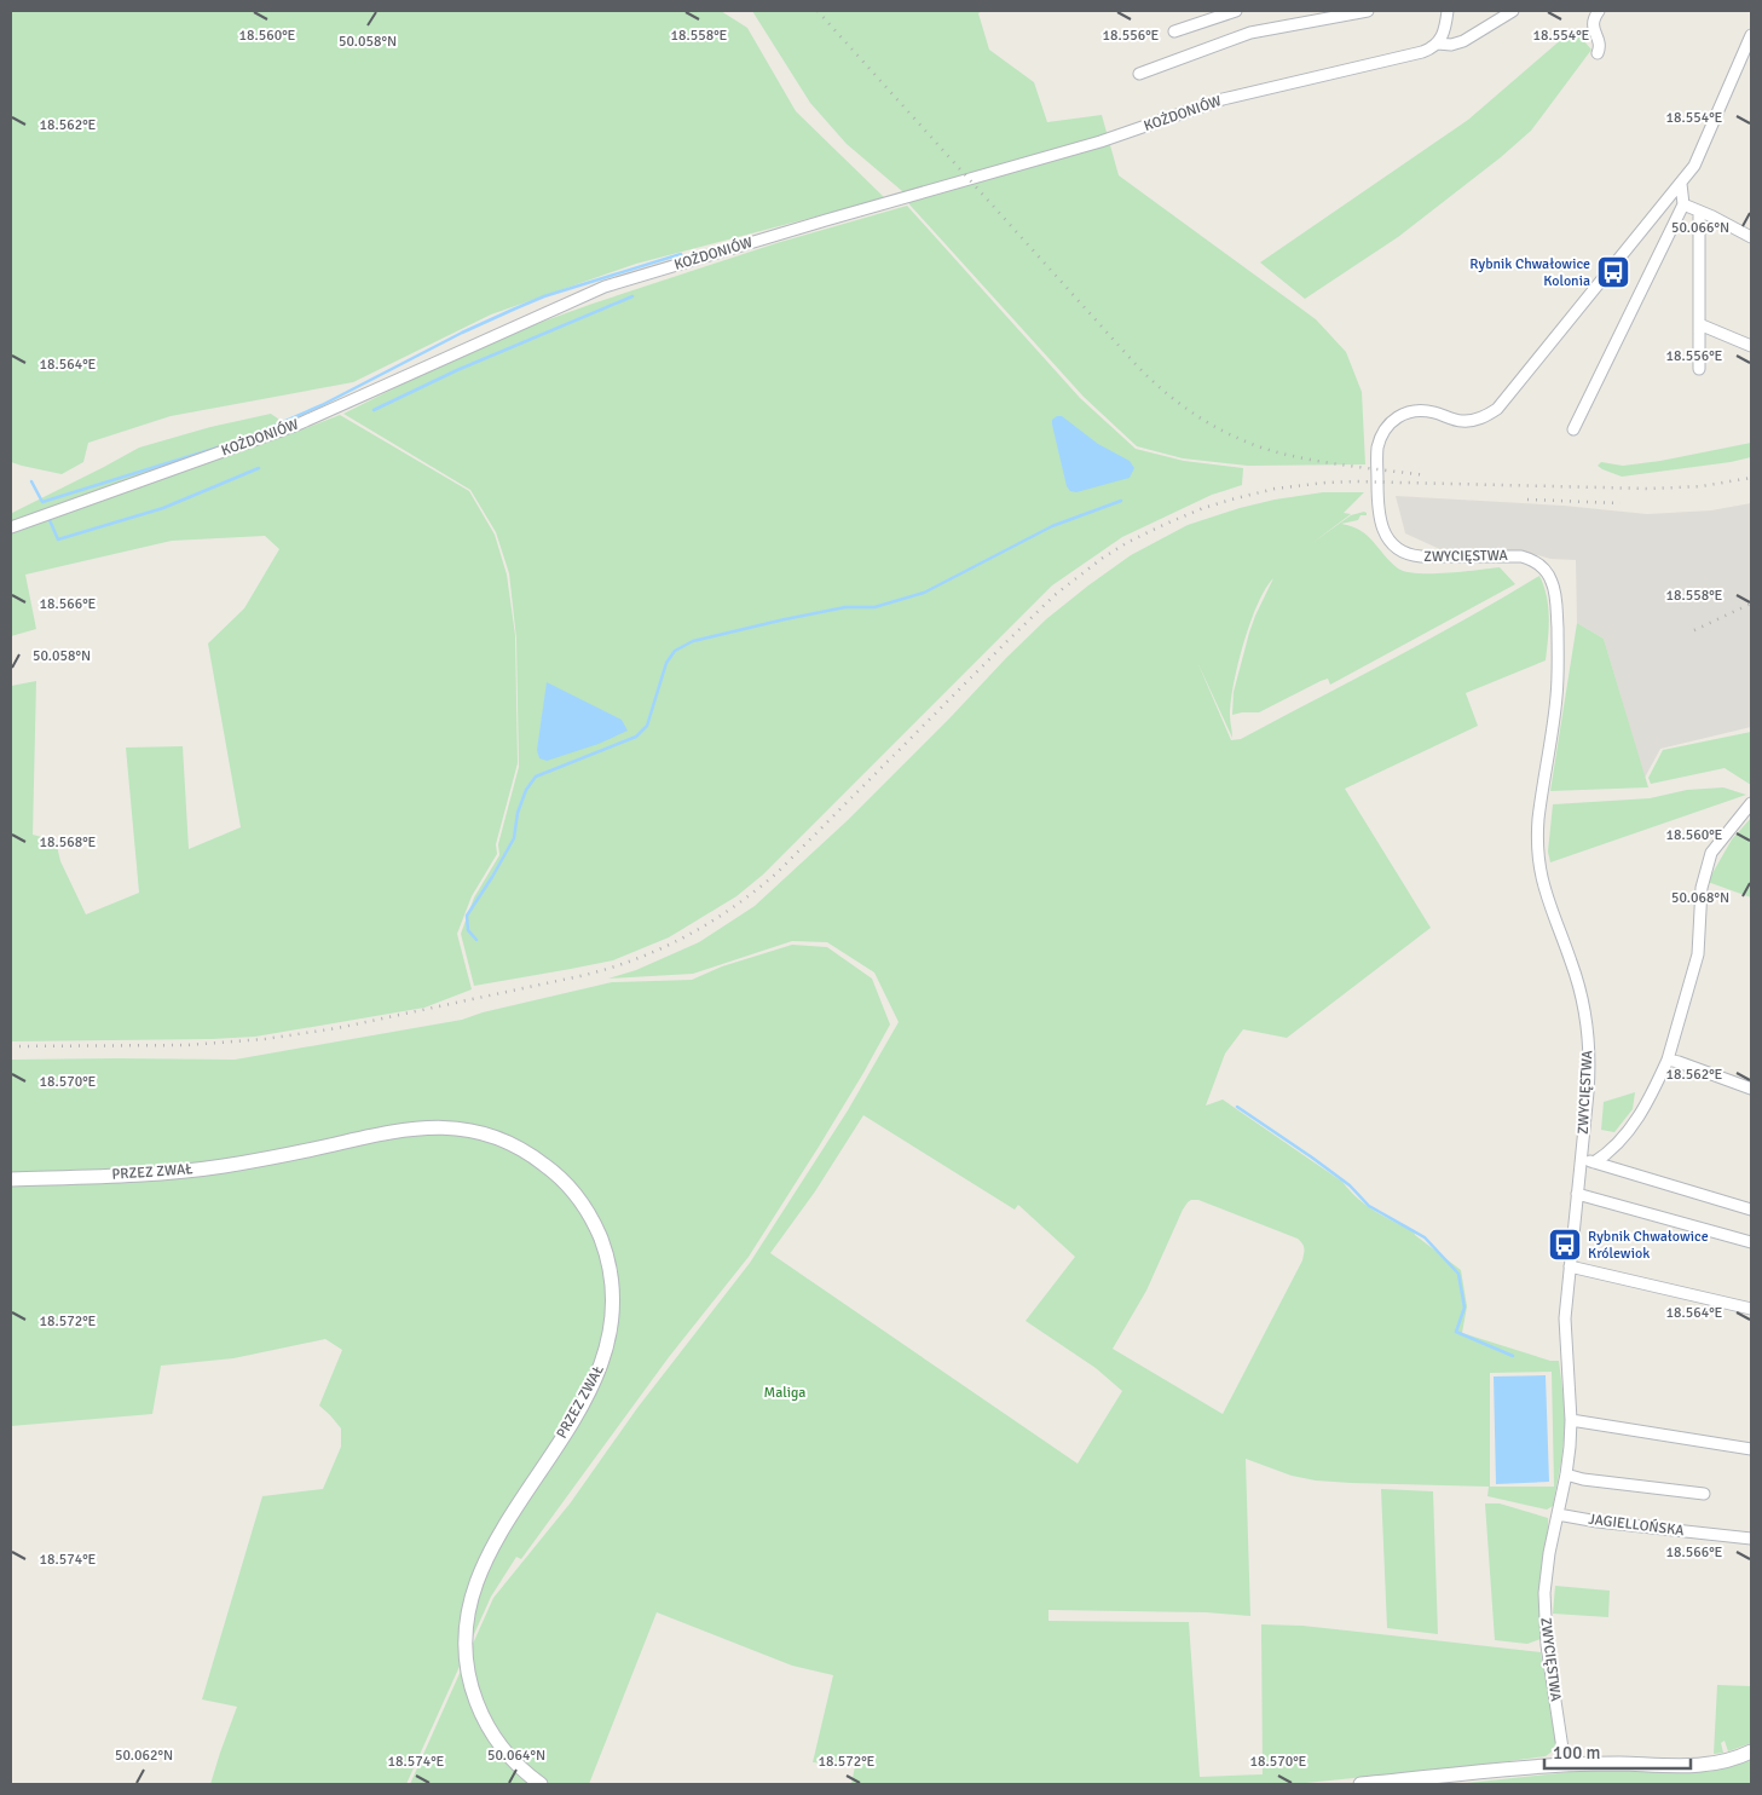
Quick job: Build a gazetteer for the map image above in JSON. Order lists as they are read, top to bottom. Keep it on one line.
{"streets":{"street":["KOŻDONIÓW","ZWYCIĘSTWA","PRZEZ ZWAŁ","JAGIELLOŃSKA"]},"crossings":[["ZWYCIĘSTWA","JAGIELLOŃSKA"]],"parks":["Maliga"],"places":{"bus stop":["Rybnik Chwałowice Kolonia","Rybnik Chwałowice Królewiok"]},"scale_bar":"100 m","coordinates":["18.560°E","18.558°E","18.556°E","18.554°E","50.058°N","18.562°E","50.066°N","18.564°E","18.566°E","18.568°E","50.068°N","18.570°E","18.572°E","18.574°E","50.062°N","50.064°N"]}
